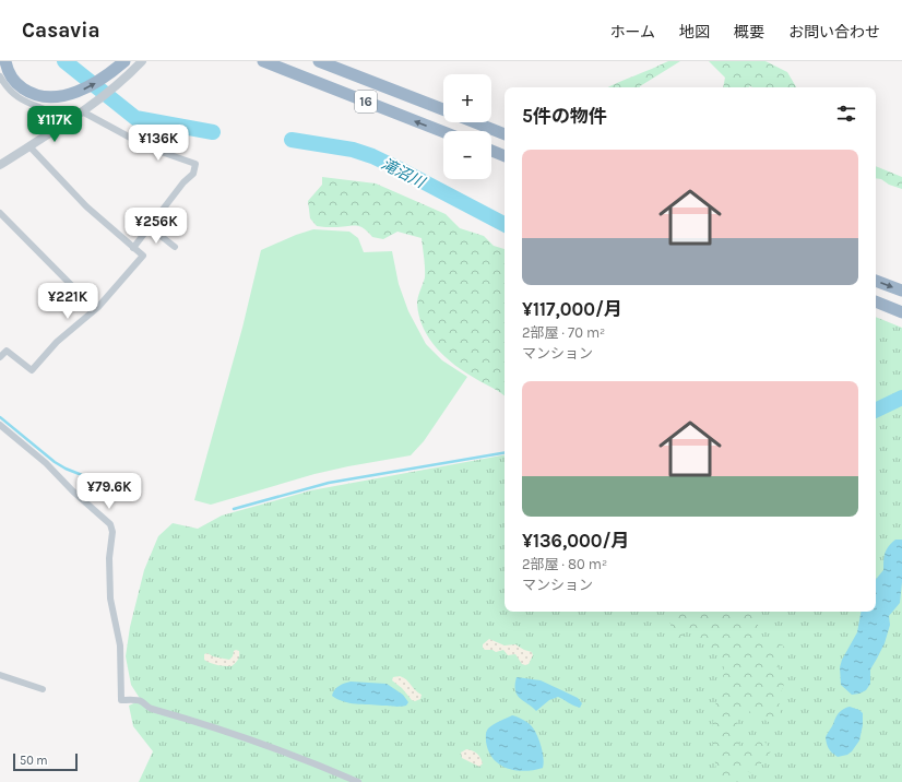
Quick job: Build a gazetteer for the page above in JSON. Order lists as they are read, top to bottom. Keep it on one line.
{"streets":{"highway":["16"]},"water":["滝沼川"],"scale_bar":"50 m","page":{"header":"Casavia","nav":["ホーム","地図","概要","お問い合わせ"],"map_buttons":["+","−"],"heading":"5件の物件","price":["¥117K","¥136K","¥256K","¥221K","¥79.6K"],"list":[{"name":"¥117,000/月","note":"2部屋 · 70 m² · マンション"},{"name":"¥136,000/月","note":"2部屋 · 80 m² · マンション"}],"scale":"50 m"}}
